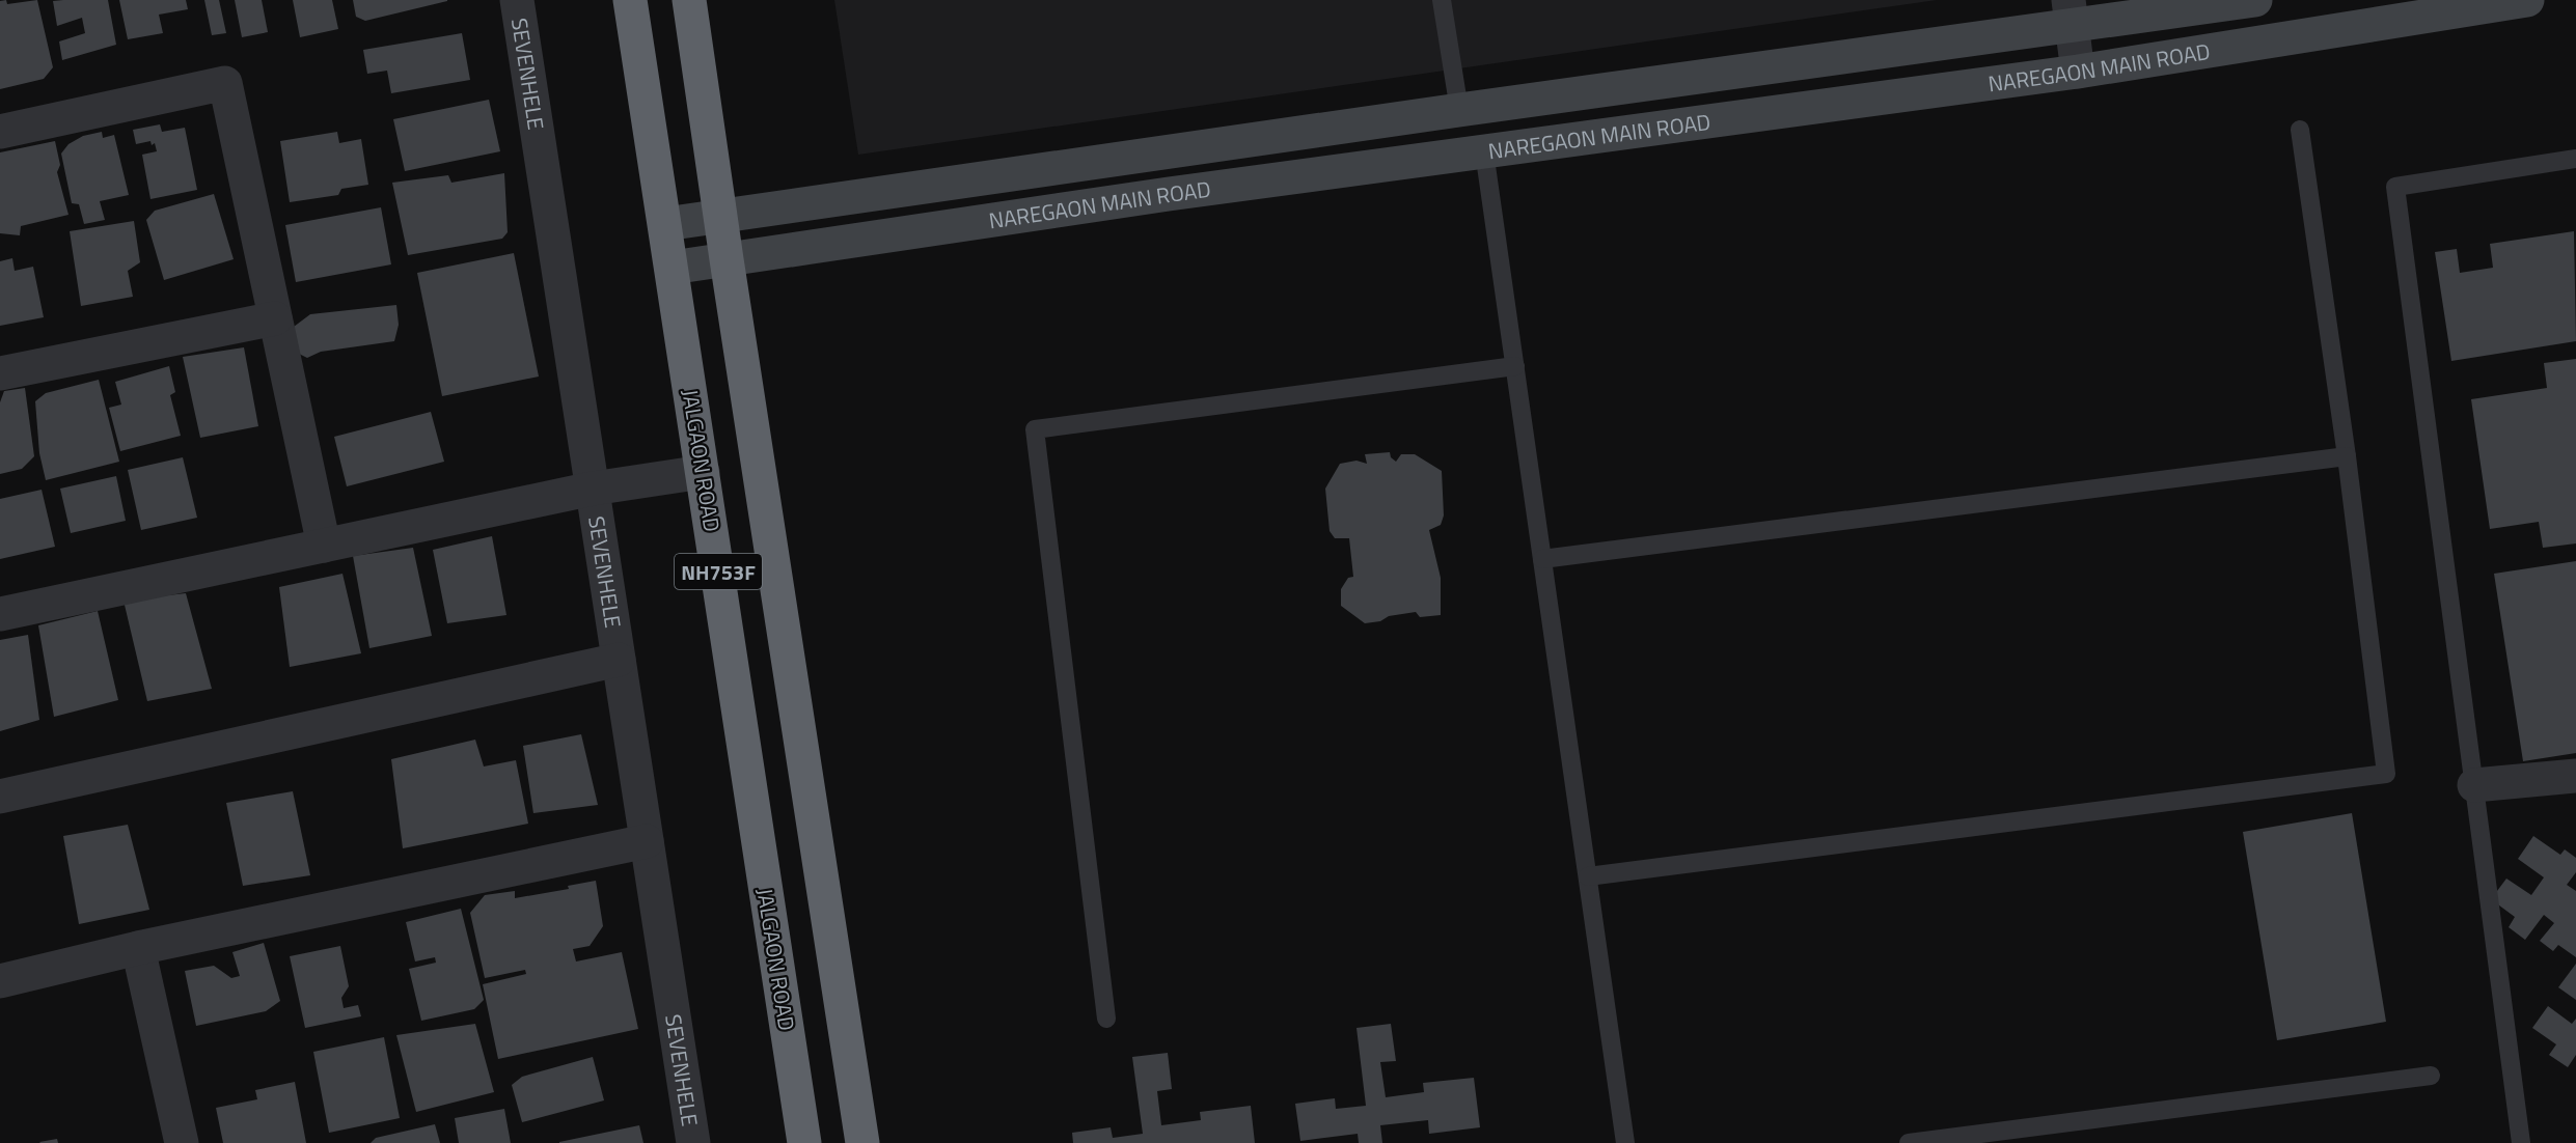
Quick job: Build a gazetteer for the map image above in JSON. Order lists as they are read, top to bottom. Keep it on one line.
{"streets":{"highway":["JALGAON ROAD","NH753F"],"street":["NAREGAON MAIN ROAD","SEVENHELE"]},"crossings":[["NAREGAON MAIN ROAD","JALGAON ROAD"],["NAREGAON MAIN ROAD","NH753F"]]}
